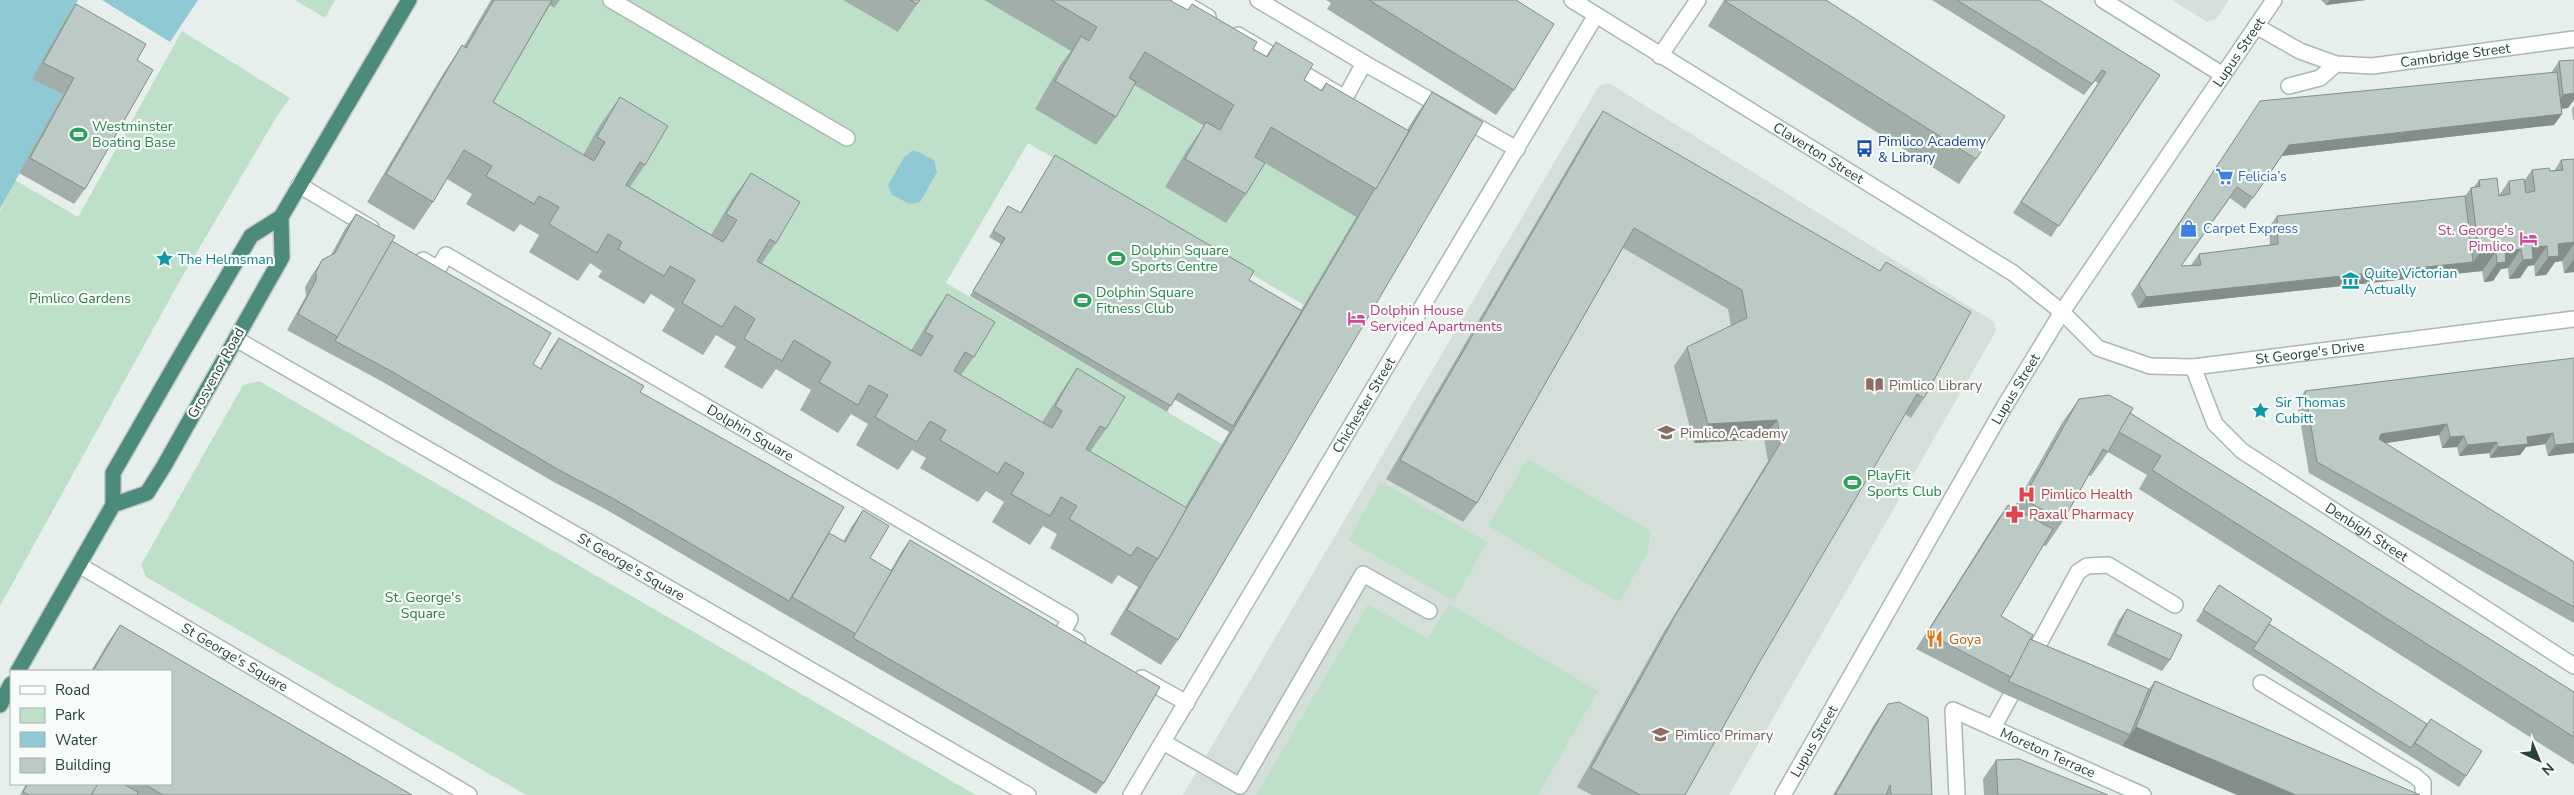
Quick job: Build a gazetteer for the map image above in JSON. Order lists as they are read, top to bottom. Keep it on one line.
{"streets":{"highway":["Grosvenor Road"],"street":["Lupus Street","Cambridge Street","Claverton Street","St George's Drive","Chichester Street","Dolphin Square","Denbigh Street","St George's Square","Moreton Terrace"]},"crossings":[["Lupus Street","Cambridge Street"],["Lupus Street","Claverton Street"],["Lupus Street","St George's Drive"],["Claverton Street","St George's Drive"],["Claverton Street","Chichester Street"],["St George's Drive","Denbigh Street"],["Grosvenor Road","St George's Square"]],"parks":["Pimlico Gardens","St. George's Square"],"places":{"sports":["Westminster Boating Base","Dolphin Square Sports Centre","Dolphin Square Fitness Club","PlayFit Sports Club"],"bus stop":["Pimlico Academy & Library"],"supermarket":["Felicia’s"],"shop":["Carpet Express"],"hotel":["St. George's Pimlico","Dolphin House Serviced Apartments"],"place":["The Helmsman","Sir Thomas Cubitt"],"museum":["Quite Victorian Actually"],"library":["Pimlico Library"],"school or university":["Pimlico Academy","Pimlico Primary"],"hospital":["Pimlico Health"],"pharmacy":["Paxall Pharmacy"],"restaurant":["Goya"]},"legend":["Road","Park","Water","Building"],"north":"bottom right"}
